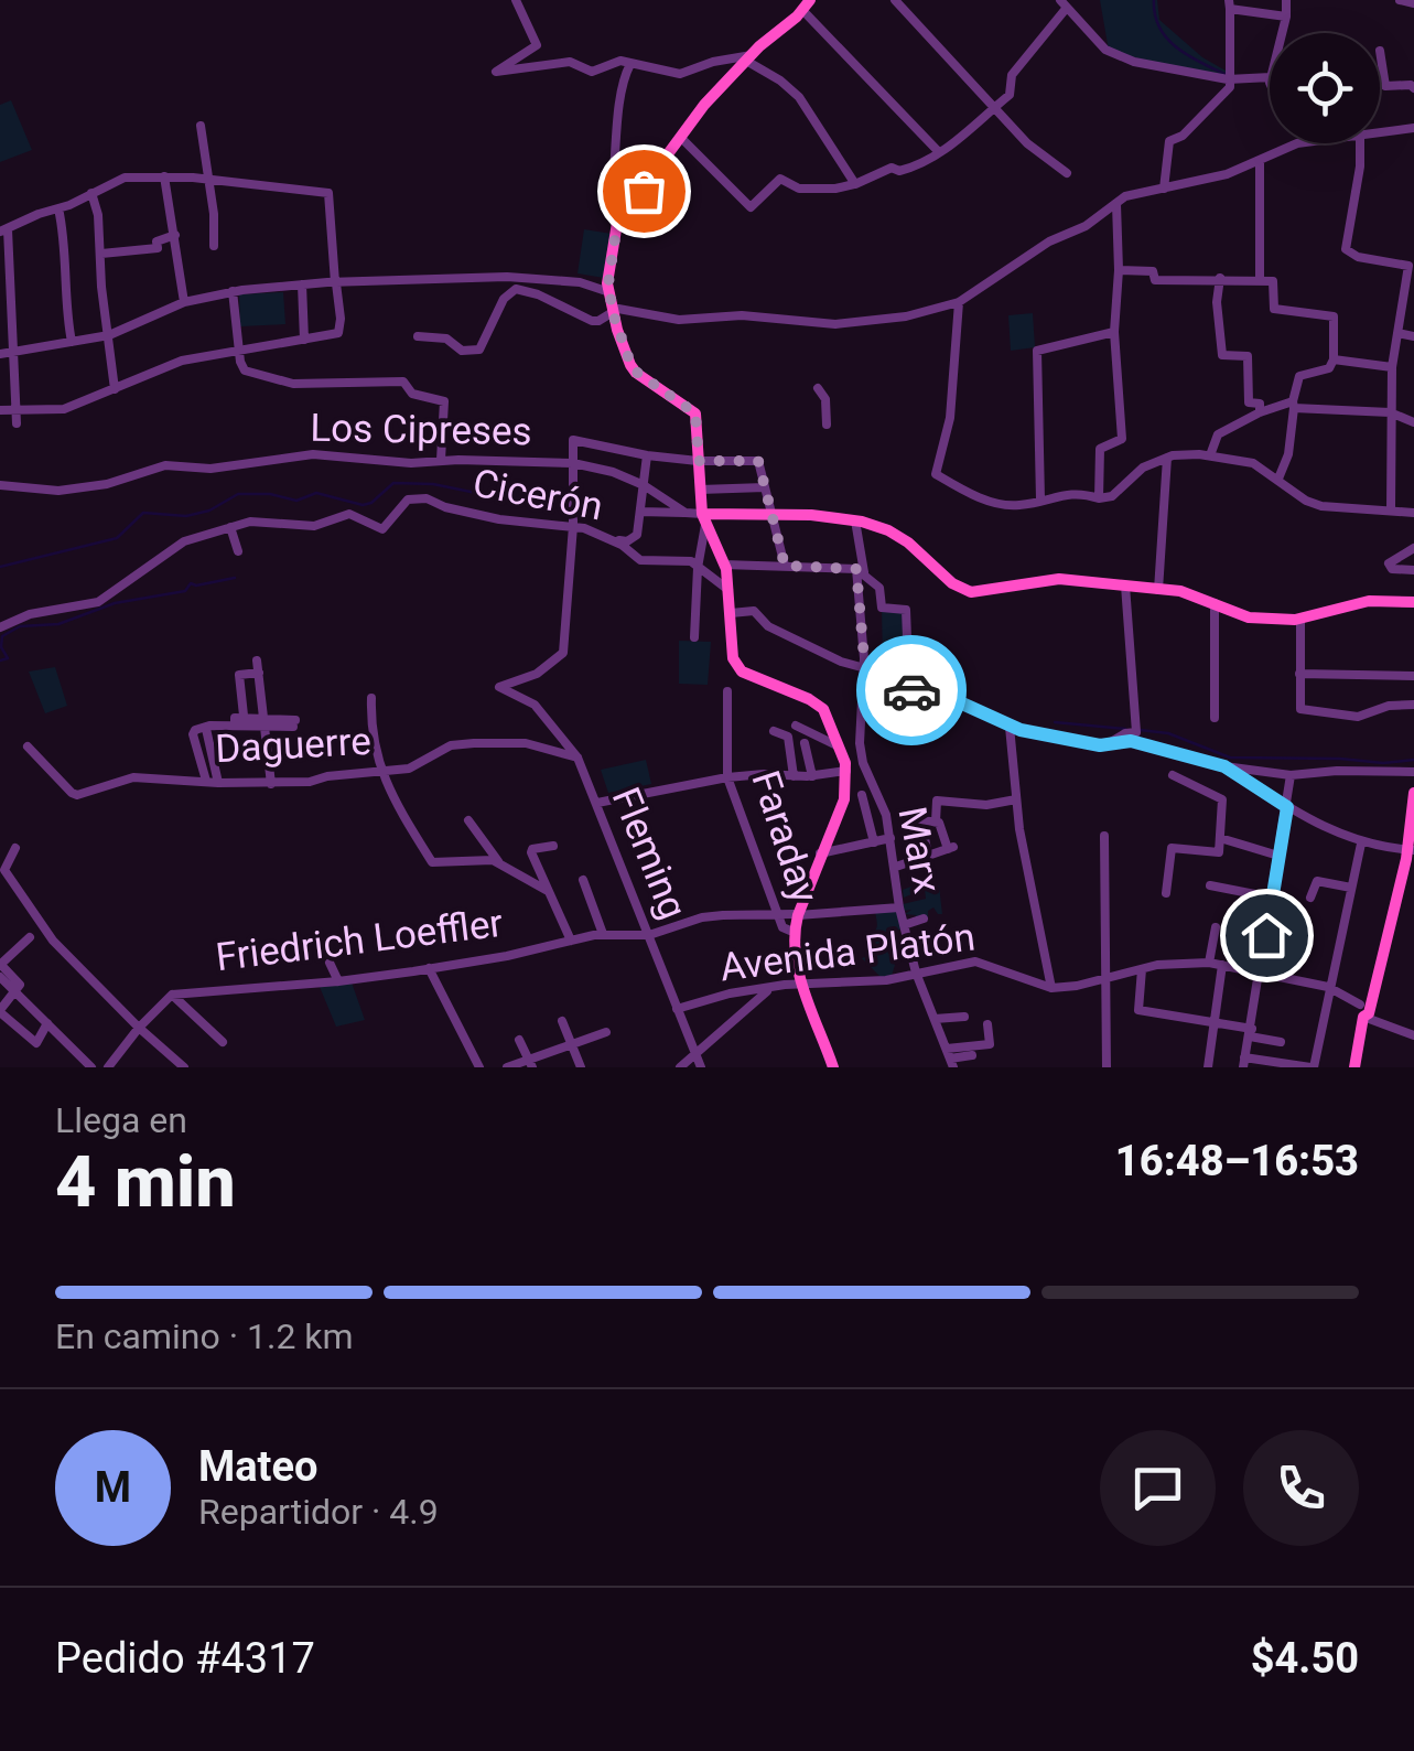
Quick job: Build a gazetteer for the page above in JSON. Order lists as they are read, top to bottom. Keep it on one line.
{"streets":{"street":["Los Cipreses","Cicerón","Daguerre","Faraday","Marx","Fleming","Friedrich Loeffler","Avenida Platón"]},"crossings":[["Cicerón","Fleming"],["Daguerre","Fleming"],["Marx","Avenida Platón"],["Fleming","Friedrich Loeffler"],["Fleming","Avenida Platón"]],"page":{"heading":["4 min","Llega en","16:48–16:53"],"panel":["Mateo","Repartidor · 4.9","Pedido #4317","$4.50"],"bar":"En camino · 1.2 km","round":"M"}}
